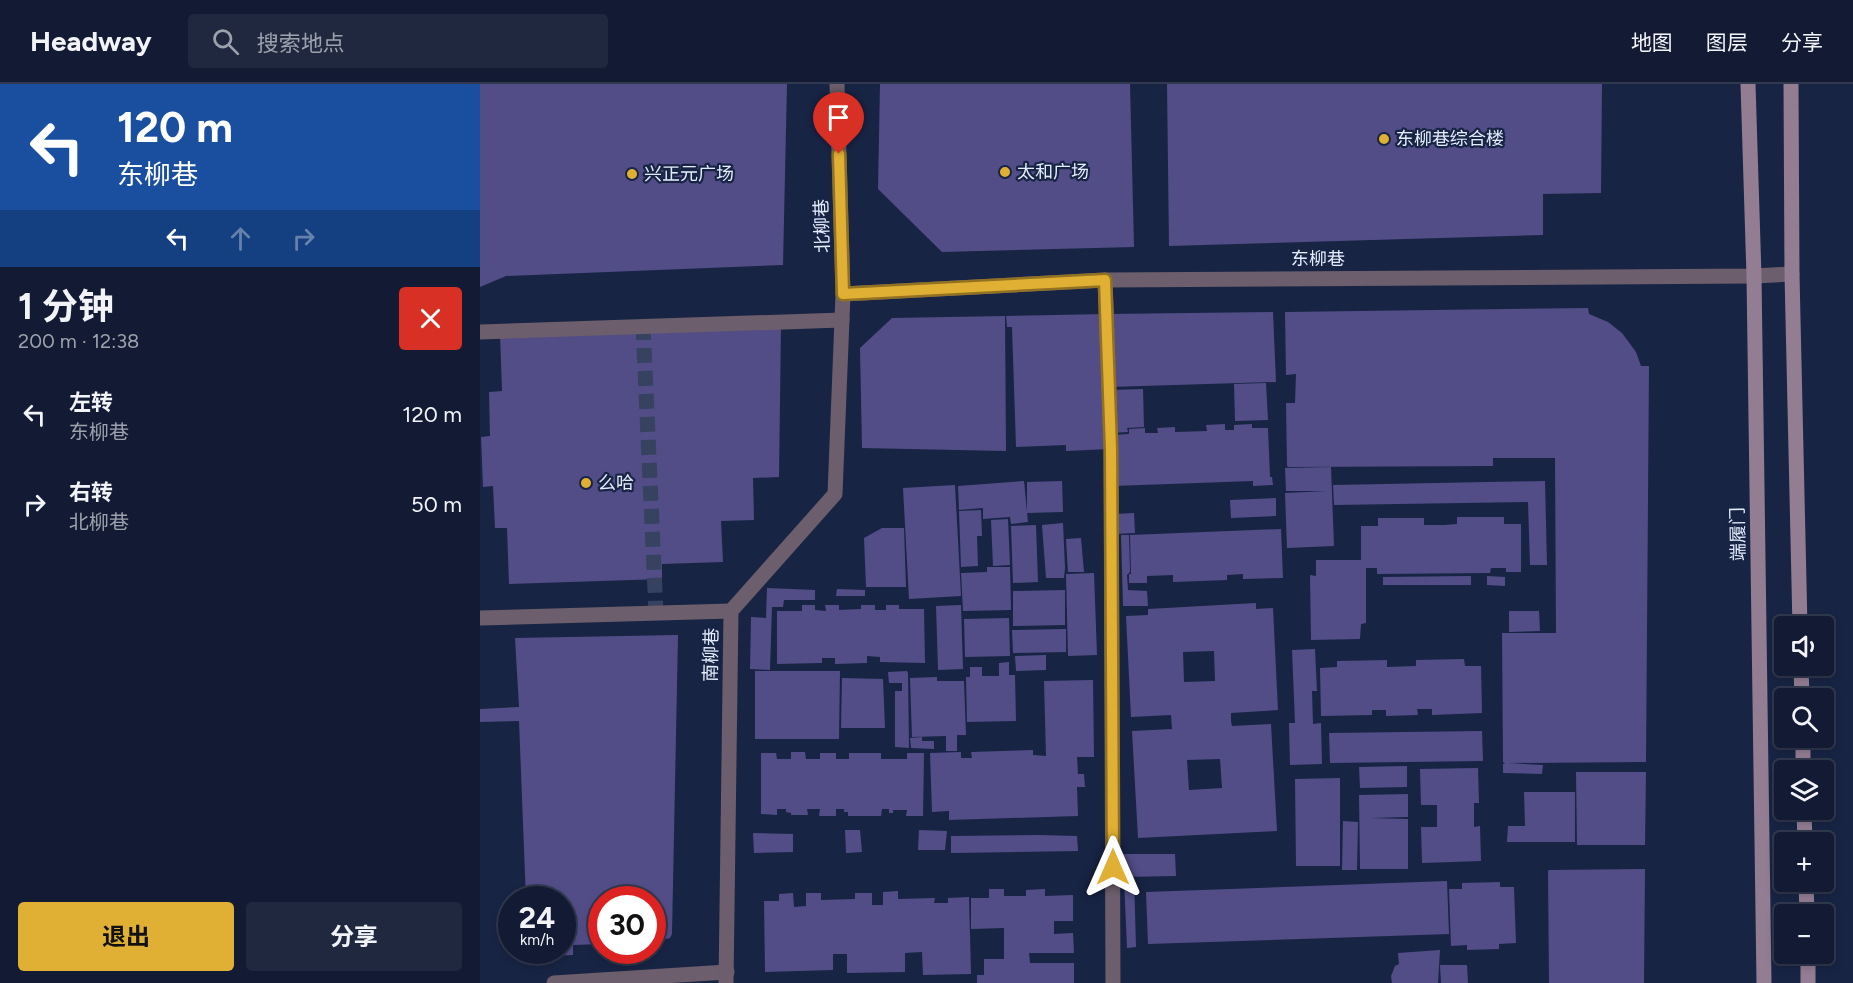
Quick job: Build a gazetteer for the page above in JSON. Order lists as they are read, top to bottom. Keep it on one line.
{"streets":{"main road":["端履门"],"street":["北柳巷","东柳巷","南柳巷"]},"crossings":[["北柳巷","东柳巷"],["北柳巷","南柳巷"],["东柳巷","端履门"],["东柳巷","南柳巷"]],"places":["东柳巷综合楼","太和广场","兴正元广场","么哈"],"page":{"header":"Headway","search":"搜索地点","nav":["地图","图层","分享"],"turn":["120 m","东柳巷"],"heading":["1 分钟","200 m · 12:38"],"list":[{"name":"左转","note":"东柳巷","value":"120 m"},{"name":"右转","note":"北柳巷","value":"50 m"}],"map_buttons":["+","−"],"speed":"24 km/h","limit":"30","buttons":["退出","分享"]}}
